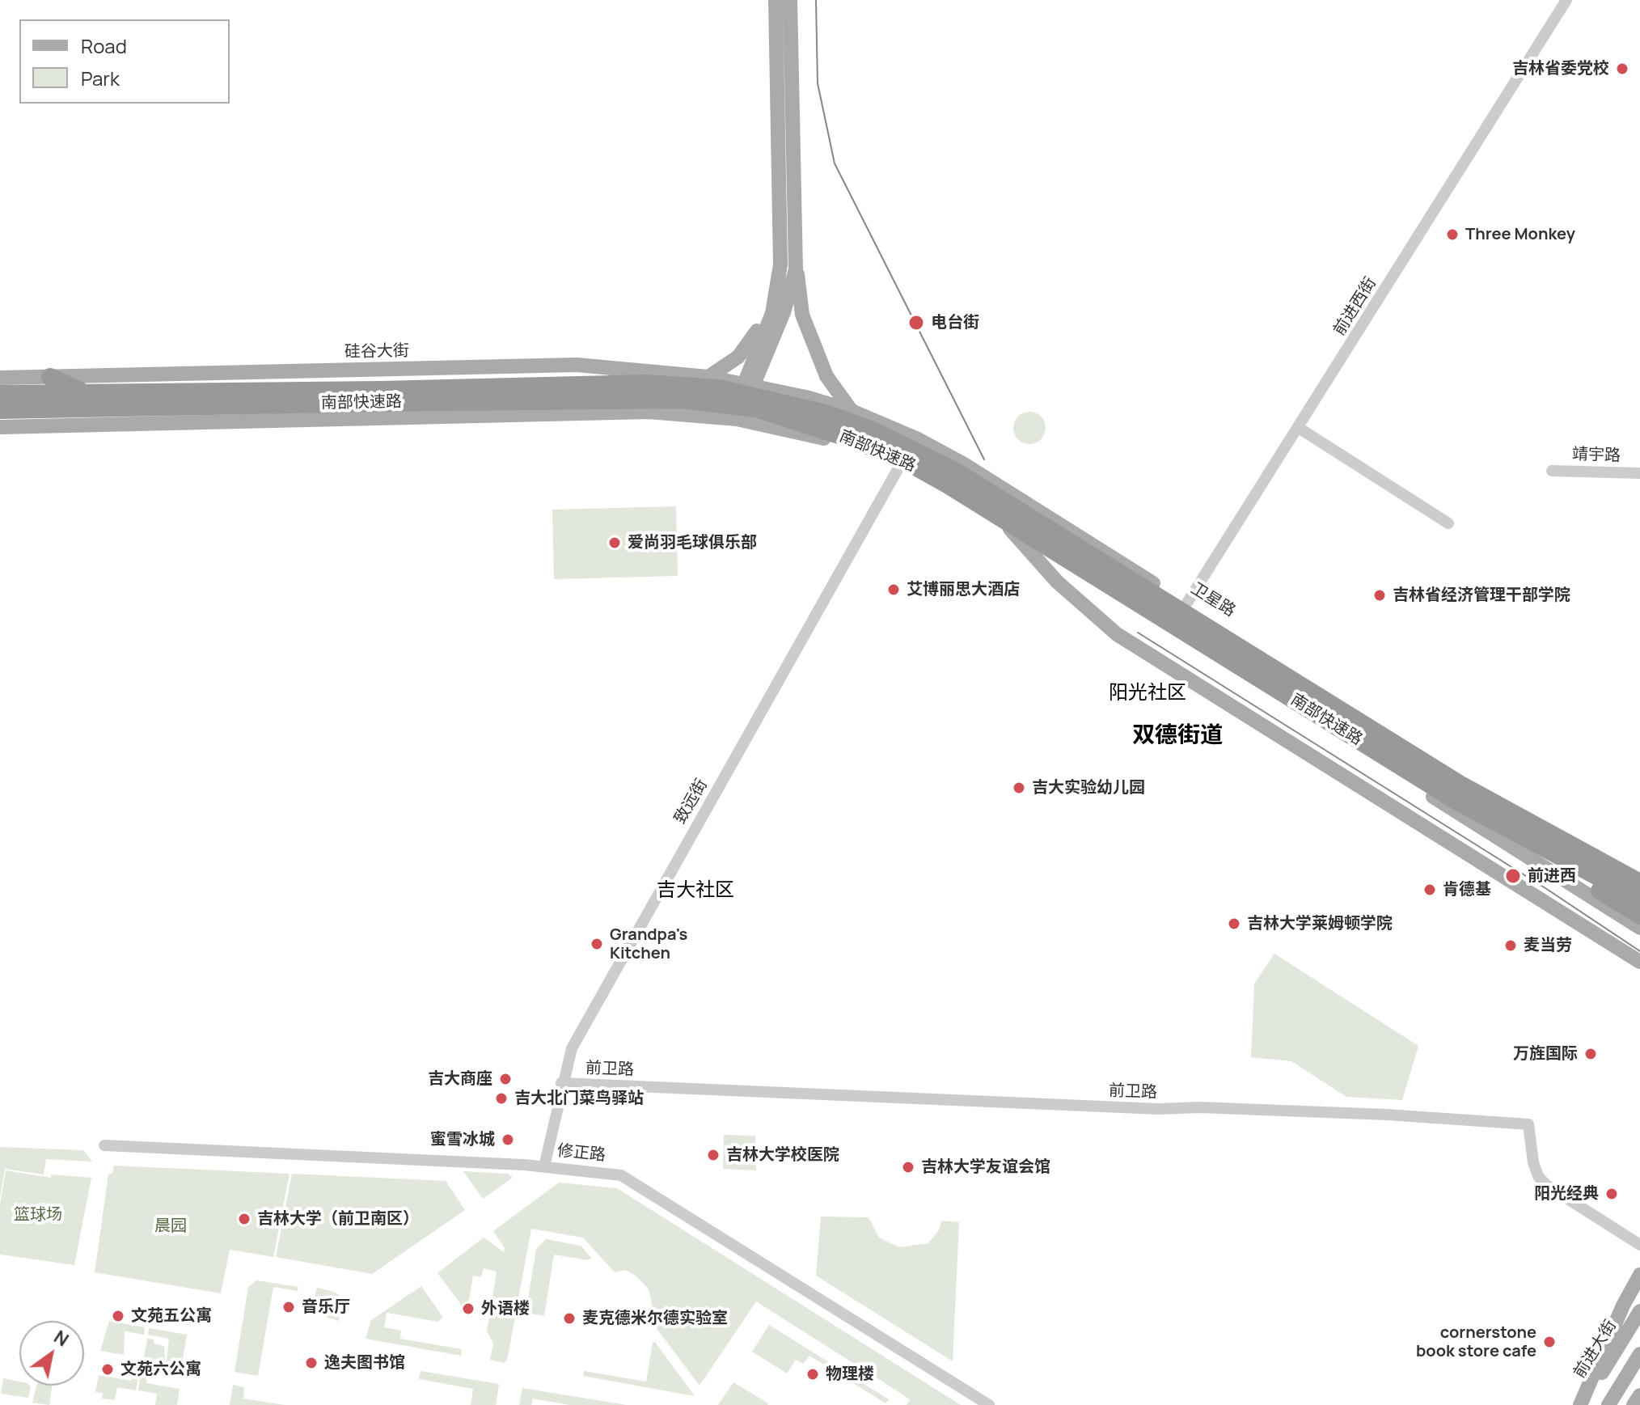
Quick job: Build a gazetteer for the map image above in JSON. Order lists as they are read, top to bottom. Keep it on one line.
{"streets":{"highway":["南部快速路"],"main road":["硅谷大街","卫星路","前进大街"],"street":["前进西街","靖宇路","致远街","前卫路","修正路"]},"crossings":[["前进西街","卫星路"],["硅谷大街","卫星路"],["致远街","前卫路"],["致远街","修正路"]],"districts":["阳光社区","双德街道","吉大社区"],"parks":["篮球场","晨园"],"places":["吉林省委党校","Three Monkey","电台街","爱尚羽毛球俱乐部","艾博丽思大酒店","吉林省经济管理干部学院","吉大实验幼儿园","前进西","肯德基","吉林大学莱姆顿学院","Grandpa's Kitchen","麦当劳","万旌国际","吉大商座","吉大北门菜鸟驿站","蜜雪冰城","吉林大学校医院","吉林大学友谊会馆","阳光经典","吉林大学（前卫南区）","音乐厅","外语楼","文苑五公寓","麦克德米尔德实验室","cornerstone book store cafe","逸夫图书馆","文苑六公寓","物理楼"],"legend":["Road","Park"],"north":"top right"}
